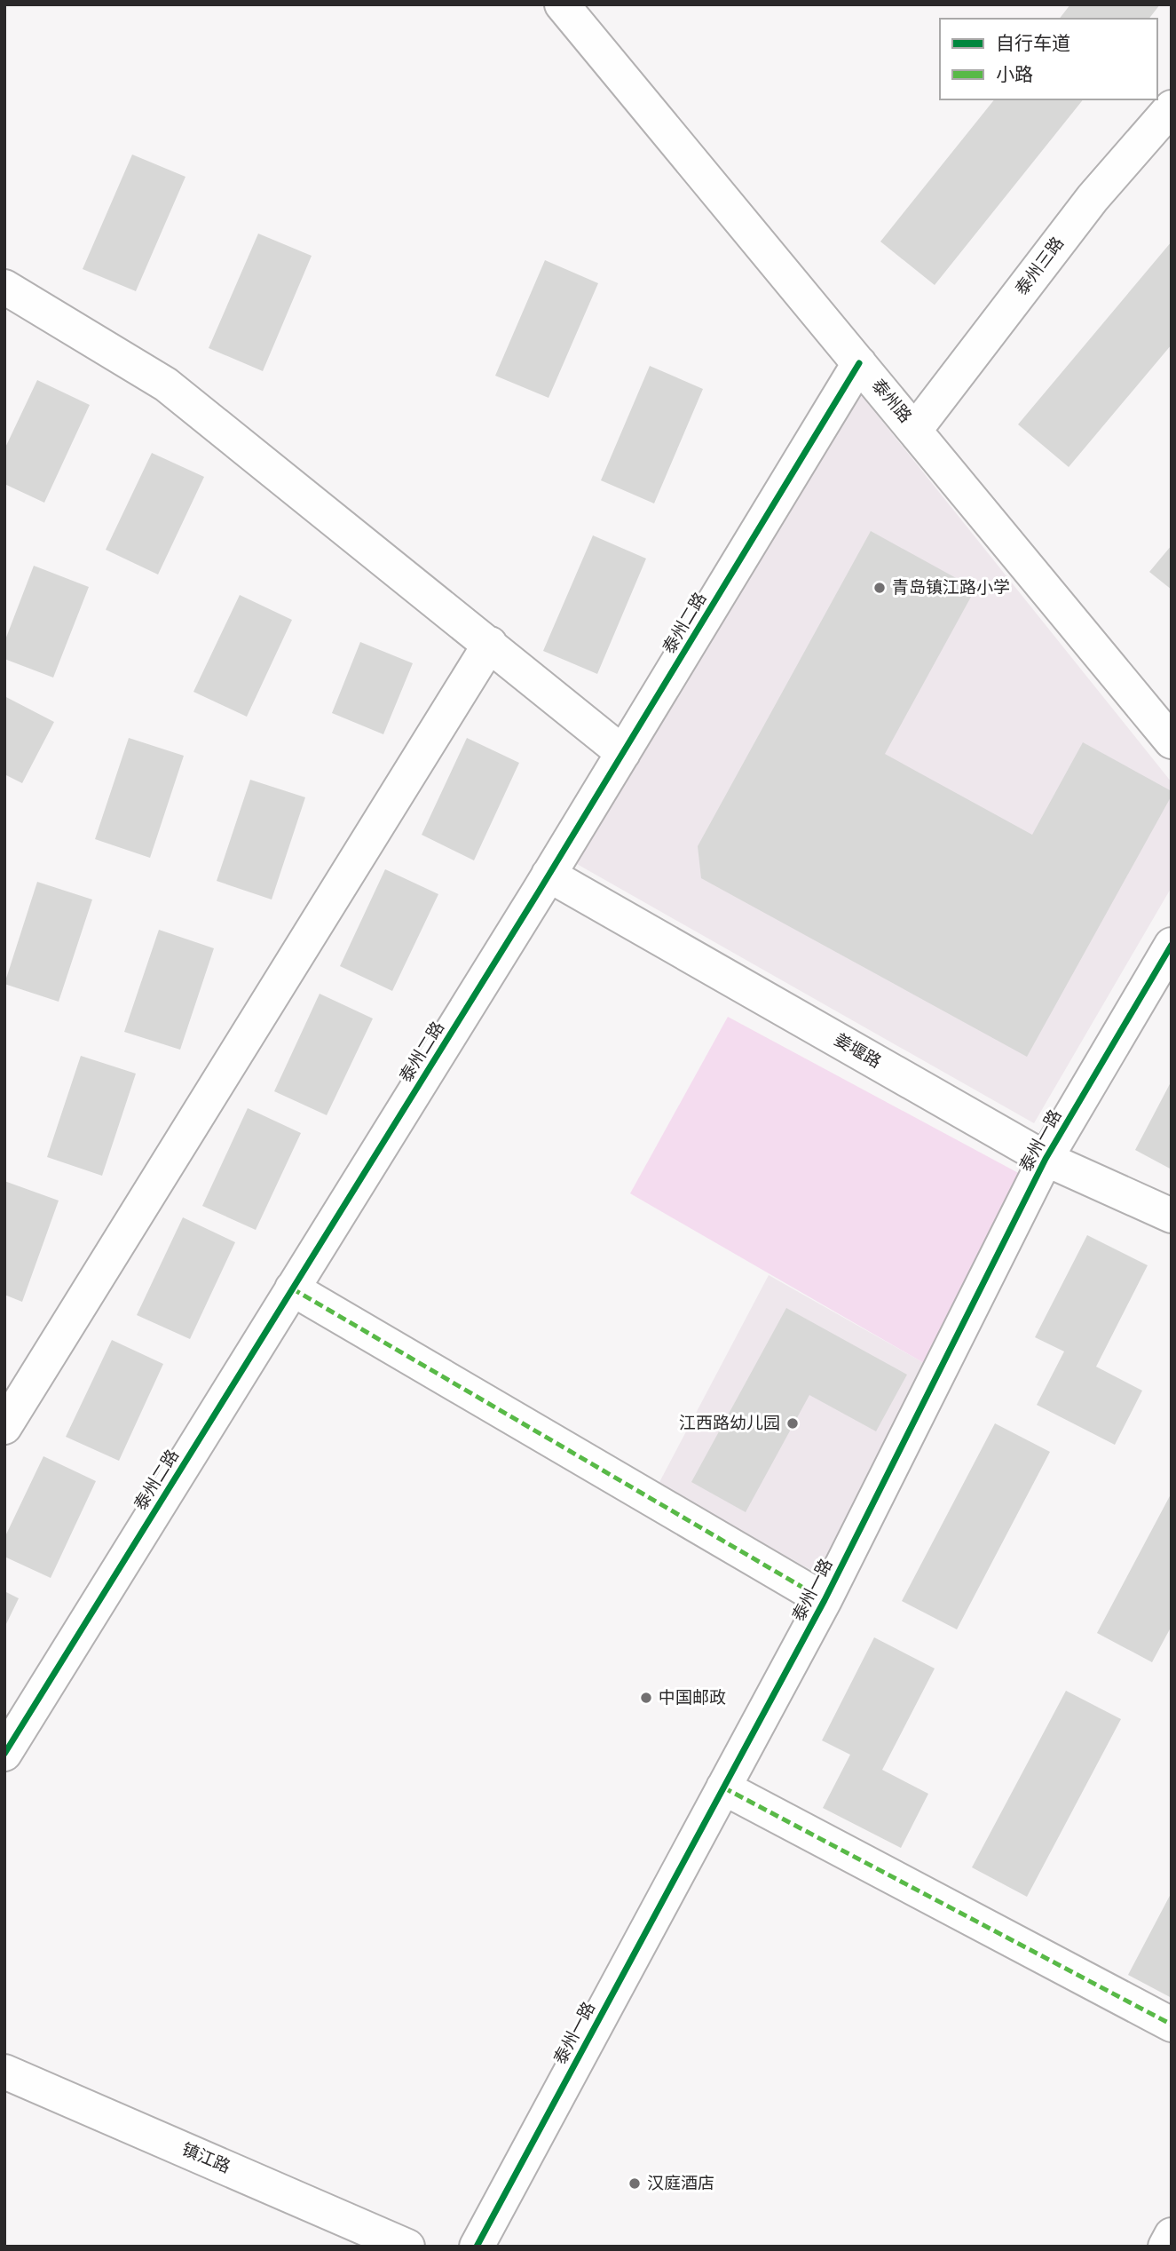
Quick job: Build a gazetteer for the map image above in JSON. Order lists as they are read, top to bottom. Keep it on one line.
{"streets":{"street":["泰州三路","泰州路","泰州二路","姜堰路","泰州一路","镇江路"]},"crossings":[["泰州三路","泰州路"],["泰州路","泰州二路"],["泰州二路","姜堰路"],["姜堰路","泰州一路"]],"places":["青岛镇江路小学","江西路幼儿园","中国邮政","汉庭酒店"],"legend":["自行车道","小路"]}
